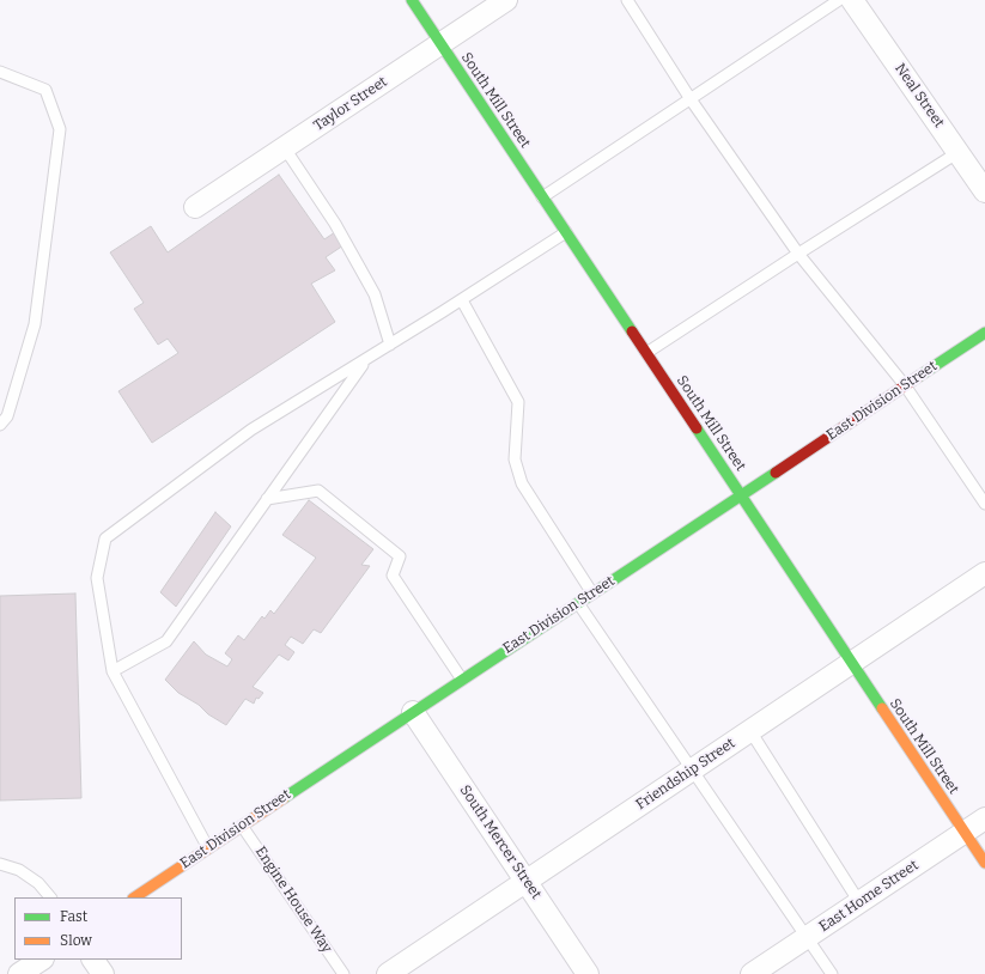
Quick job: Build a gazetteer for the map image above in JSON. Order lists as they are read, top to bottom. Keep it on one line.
{"streets":{"street":["Neal Street","South Mill Street","Taylor Street","East Division Street","Friendship Street","South Mercer Street","East Home Street"],"lane":["Engine House Way"]},"crossings":[["South Mill Street","Taylor Street"],["South Mill Street","East Division Street"],["South Mill Street","Friendship Street"],["South Mill Street","East Home Street"],["East Division Street","South Mercer Street"],["East Division Street","Engine House Way"],["Friendship Street","South Mercer Street"]],"legend":["Fast","Slow"]}
